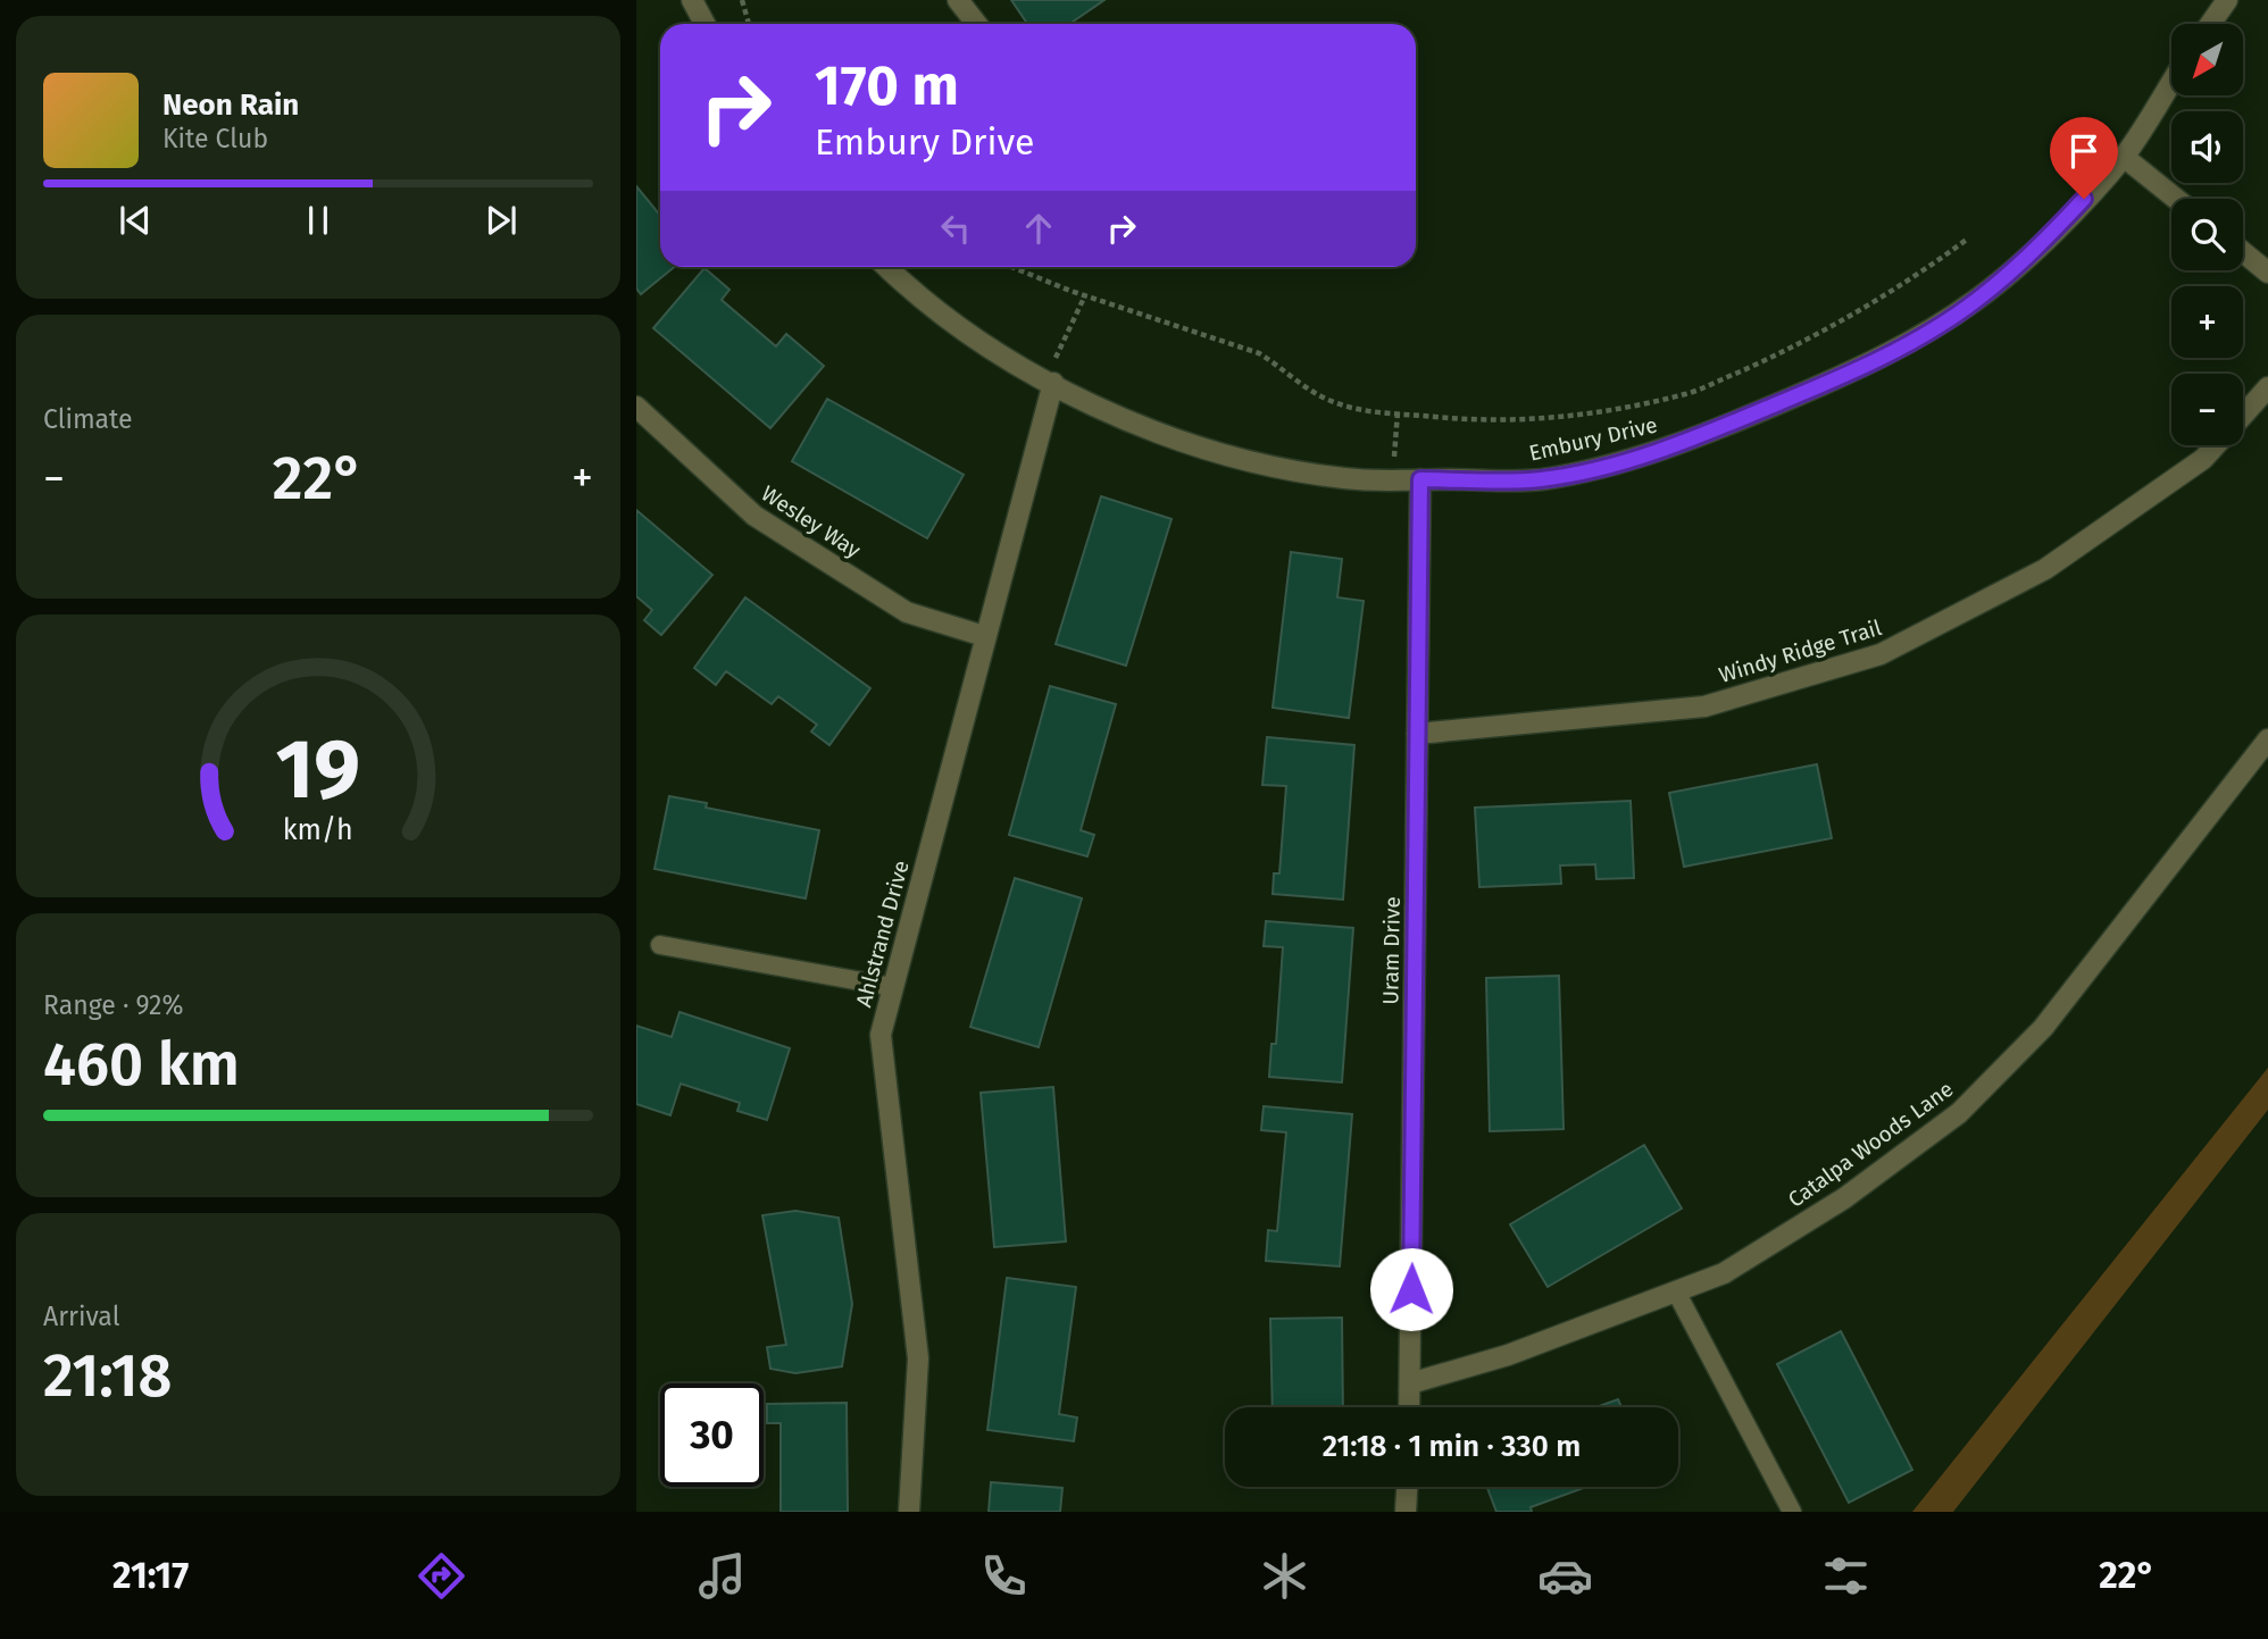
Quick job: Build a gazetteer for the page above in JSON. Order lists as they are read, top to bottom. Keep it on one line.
{"streets":{"street":["Embury Drive","Wesley Way","Windy Ridge Trail","Ahlstrand Drive","Uram Drive","Catalpa Woods Lane"]},"crossings":[["Embury Drive","Ahlstrand Drive"],["Embury Drive","Uram Drive"],["Wesley Way","Ahlstrand Drive"],["Windy Ridge Trail","Uram Drive"],["Uram Drive","Catalpa Woods Lane"]],"north":"bottom left","page":{"map_buttons":["+","−"],"turn":["170 m","Embury Drive"],"song":["Neon Rain","Kite Club"],"tile":["Climate",["Range · 92%","460 km"],["Arrival","21:18"]],"heat":["−","22°","+"],"limit":"30","trip":"21:18 · 1 min · 330 m","tabs":["21:17","22°"],"gauge":["19","km/h"]}}
